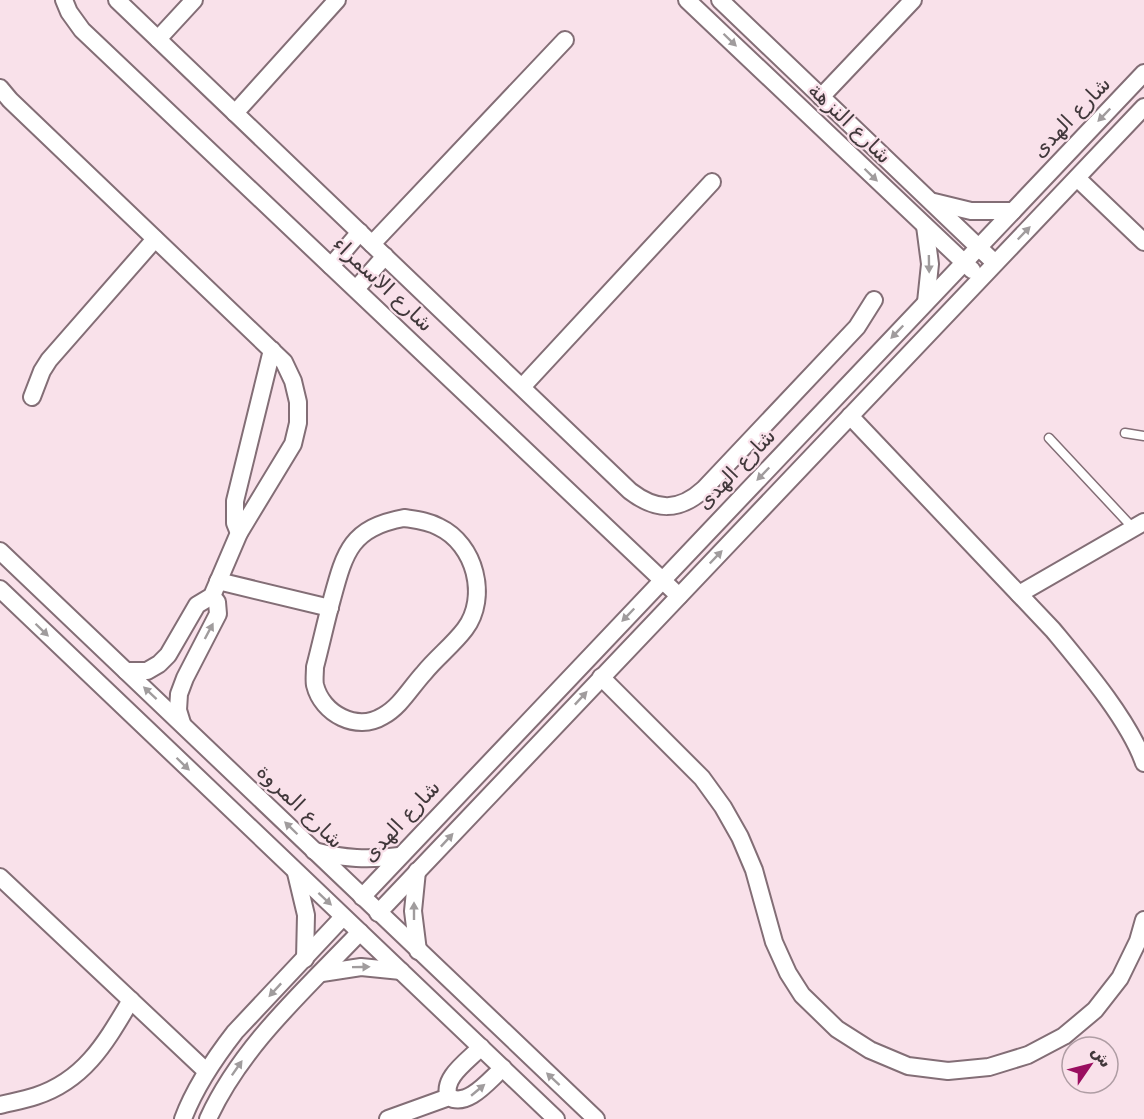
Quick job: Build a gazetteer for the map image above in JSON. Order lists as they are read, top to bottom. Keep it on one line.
{"streets":{"street":["شارع الهدى","شارع النزهة","شارع الاسمراء","شارع المروة"]},"crossings":[["شارع الهدى","شارع النزهة"],["شارع الهدى","شارع الاسمراء"],["شارع الهدى","شارع المروة"]],"north":"top right"}
